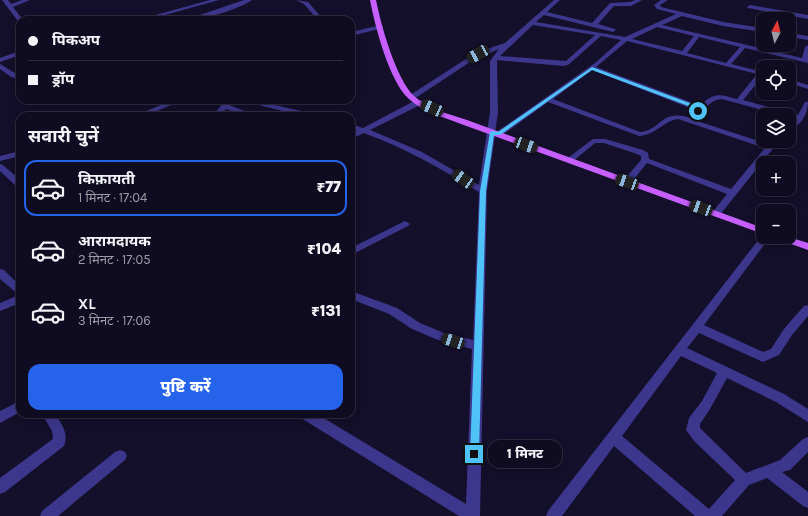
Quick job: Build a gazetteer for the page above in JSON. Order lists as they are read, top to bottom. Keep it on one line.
{"north":"top","page":{"map_buttons":["+","−"],"banner":["पिकअप","ड्रॉप"],"heading":"सवारी चुनें","list":[{"name":"किफ़ायती","note":"1 मिनट · 17:04","value":"₹77"},{"name":"आरामदायक","note":"2 मिनट · 17:05","value":"₹104"},{"name":"XL","note":"3 मिनट · 17:06","value":"₹131"}],"buttons":"पुष्टि करें","bubble":"1 मिनट"}}
